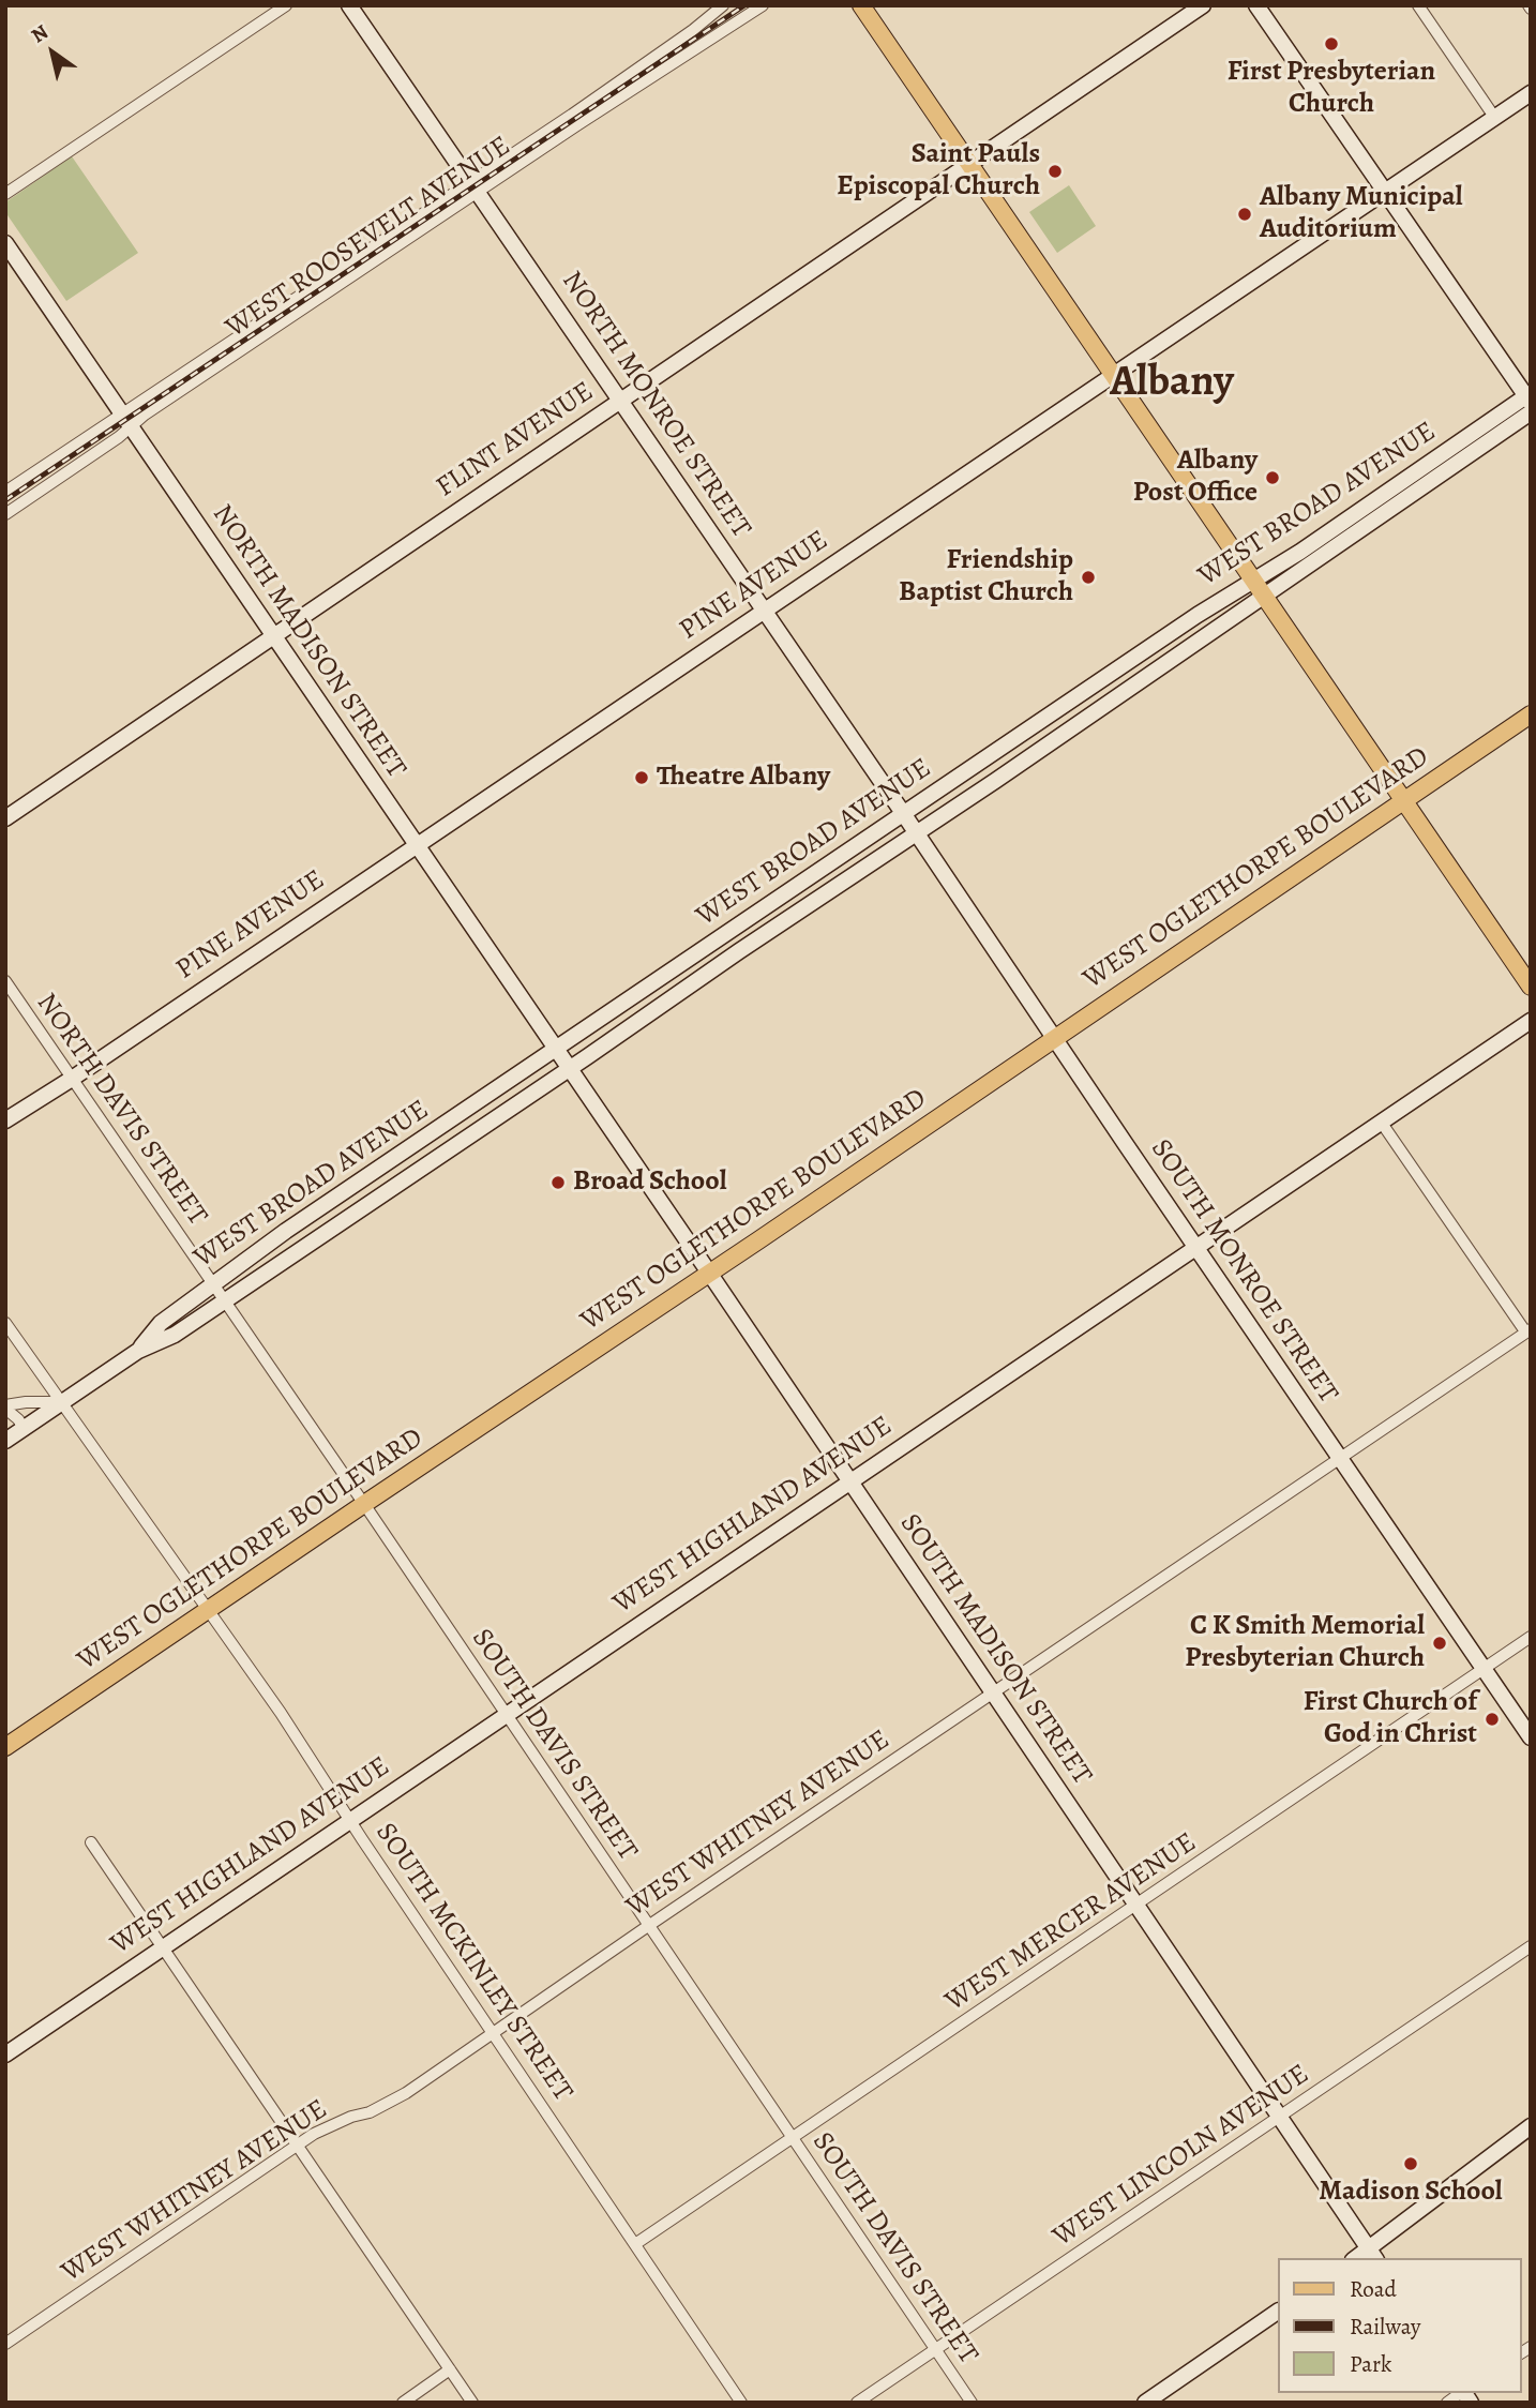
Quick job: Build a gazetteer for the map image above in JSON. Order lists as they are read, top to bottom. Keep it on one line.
{"streets":{"main road":["NORTH MONROE STREET","FLINT AVENUE","WEST BROAD AVENUE","PINE AVENUE","NORTH MADISON STREET","WEST OGLETHORPE BOULEVARD","SOUTH MONROE STREET","WEST HIGHLAND AVENUE","SOUTH MADISON STREET"],"street":["WEST ROOSEVELT AVENUE","NORTH DAVIS STREET","SOUTH DAVIS STREET","WEST WHITNEY AVENUE","WEST MERCER AVENUE","SOUTH MCKINLEY STREET","WEST LINCOLN AVENUE"]},"crossings":[["WEST ROOSEVELT AVENUE","NORTH MONROE STREET"],["WEST ROOSEVELT AVENUE","NORTH MADISON STREET"],["NORTH MONROE STREET","FLINT AVENUE"],["NORTH MONROE STREET","WEST BROAD AVENUE"],["NORTH MONROE STREET","PINE AVENUE"],["NORTH MONROE STREET","SOUTH MONROE STREET"],["FLINT AVENUE","NORTH MADISON STREET"],["WEST BROAD AVENUE","NORTH MADISON STREET"],["WEST BROAD AVENUE","NORTH DAVIS STREET"],["WEST BROAD AVENUE","SOUTH MONROE STREET"],["WEST BROAD AVENUE","SOUTH MADISON STREET"],["WEST BROAD AVENUE","SOUTH DAVIS STREET"],["WEST BROAD AVENUE","SOUTH MCKINLEY STREET"],["PINE AVENUE","NORTH MADISON STREET"],["PINE AVENUE","NORTH DAVIS STREET"],["NORTH MADISON STREET","SOUTH MADISON STREET"],["WEST OGLETHORPE BOULEVARD","SOUTH MONROE STREET"],["WEST OGLETHORPE BOULEVARD","SOUTH MADISON STREET"],["WEST OGLETHORPE BOULEVARD","SOUTH DAVIS STREET"],["WEST OGLETHORPE BOULEVARD","SOUTH MCKINLEY STREET"],["NORTH DAVIS STREET","SOUTH DAVIS STREET"],["SOUTH MONROE STREET","WEST HIGHLAND AVENUE"],["SOUTH MONROE STREET","WEST WHITNEY AVENUE"],["SOUTH MONROE STREET","WEST MERCER AVENUE"],["WEST HIGHLAND AVENUE","SOUTH MADISON STREET"],["WEST HIGHLAND AVENUE","SOUTH DAVIS STREET"],["WEST HIGHLAND AVENUE","SOUTH MCKINLEY STREET"],["SOUTH MADISON STREET","WEST WHITNEY AVENUE"],["SOUTH MADISON STREET","WEST MERCER AVENUE"],["SOUTH MADISON STREET","WEST LINCOLN AVENUE"],["SOUTH DAVIS STREET","WEST WHITNEY AVENUE"],["SOUTH DAVIS STREET","WEST MERCER AVENUE"],["SOUTH DAVIS STREET","WEST LINCOLN AVENUE"],["WEST WHITNEY AVENUE","SOUTH MCKINLEY STREET"],["WEST MERCER AVENUE","SOUTH MCKINLEY STREET"]],"districts":["Albany"],"places":["First Presbyterian Church","Saint Pauls Episcopal Church","Albany Municipal Auditorium","Albany Post Office","Friendship Baptist Church","Theatre Albany","Broad School","C K Smith Memorial Presbyterian Church","First Church of God in Christ","Madison School"],"legend":["Road","Railway","Park"],"north":"top left"}
